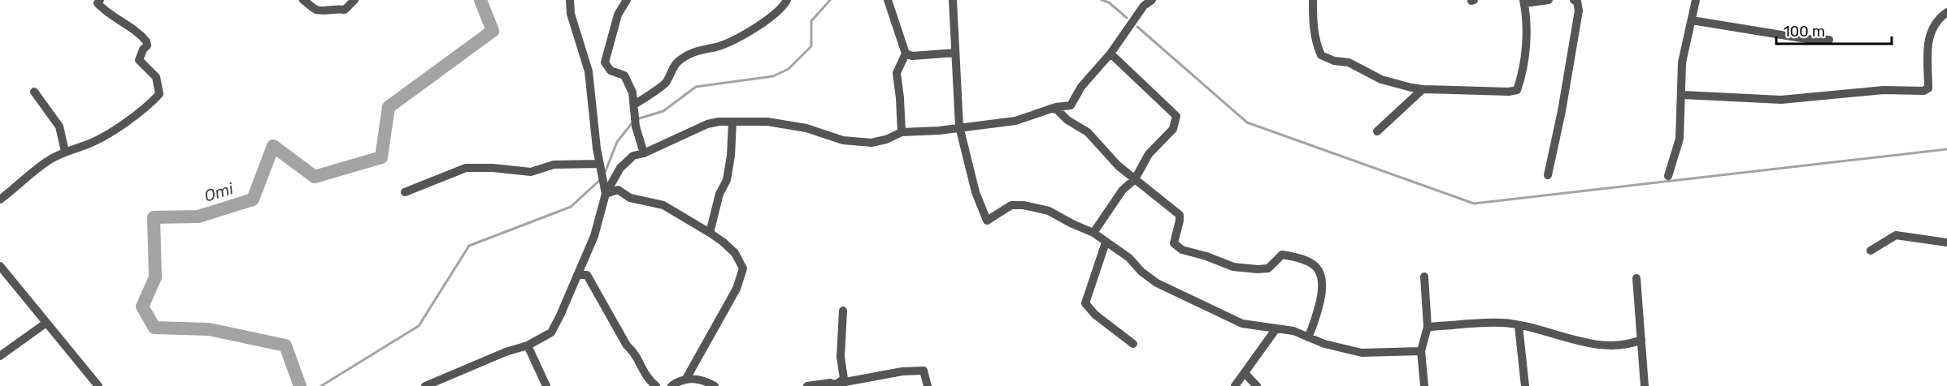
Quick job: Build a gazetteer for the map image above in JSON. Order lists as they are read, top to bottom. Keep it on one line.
{"water":["Omi"],"scale_bar":"100 m"}
